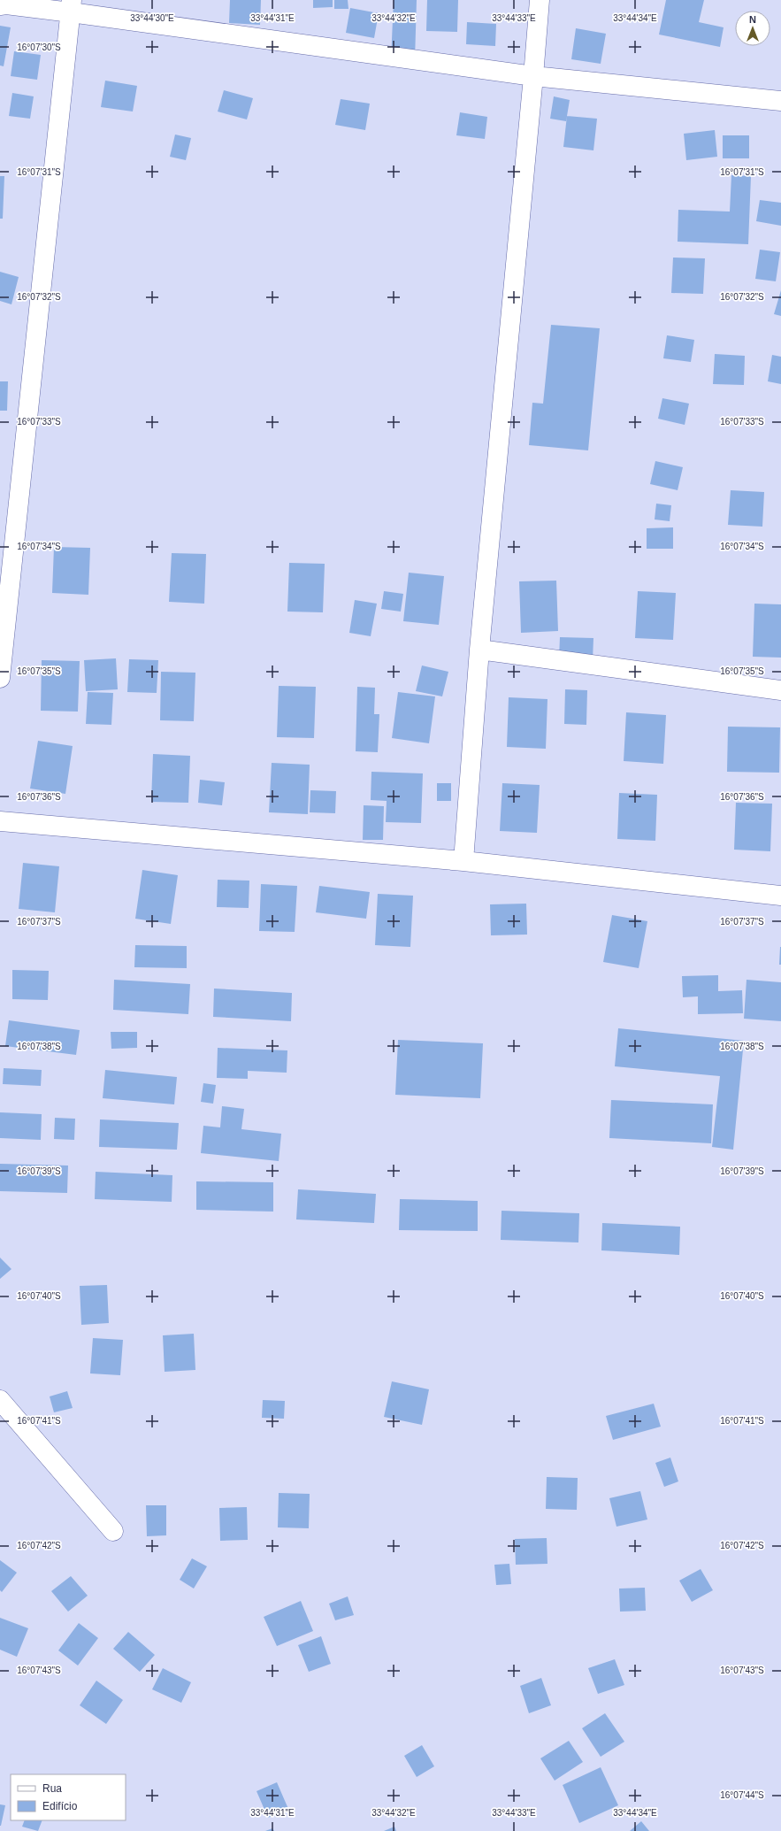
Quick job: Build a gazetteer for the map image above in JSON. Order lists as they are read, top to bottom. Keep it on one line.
{"legend":["Rua","Edifício"],"north":"top","coordinates":["33°44'30\"E","33°44'31\"E","33°44'32\"E","33°44'33\"E","33°44'34\"E","16°07'30\"S","16°07'31\"S","16°07'32\"S","16°07'33\"S","16°07'34\"S","16°07'35\"S","16°07'36\"S","16°07'37\"S","16°07'38\"S","16°07'39\"S","16°07'40\"S","16°07'41\"S","16°07'42\"S","16°07'43\"S","16°07'44\"S"]}
